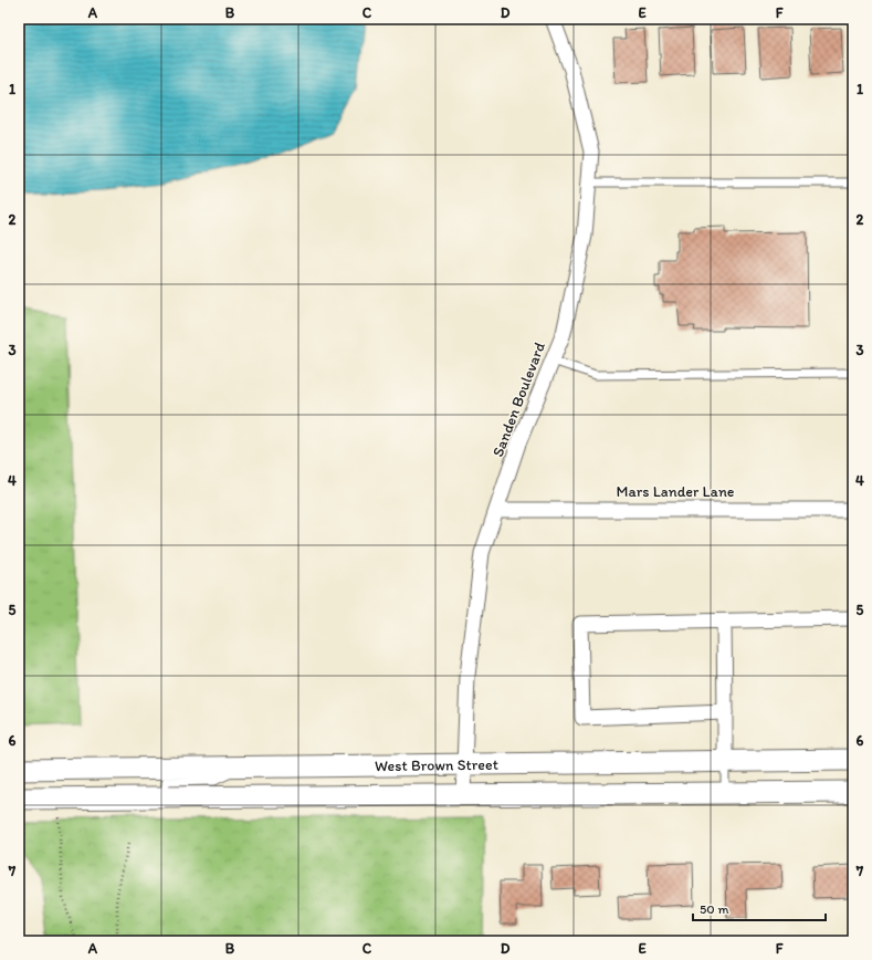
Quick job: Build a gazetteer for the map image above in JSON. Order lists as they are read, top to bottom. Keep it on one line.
{"streets":{"main road":["West Brown Street"],"street":["Sanden Boulevard","Mars Lander Lane"]},"crossings":[["Sanden Boulevard","Mars Lander Lane"],["Sanden Boulevard","West Brown Street"]],"scale_bar":"50 m","grid":{"columns":["A","B","C","D","E","F"],"rows":["1","2","3","4","5","6","7"]}}
